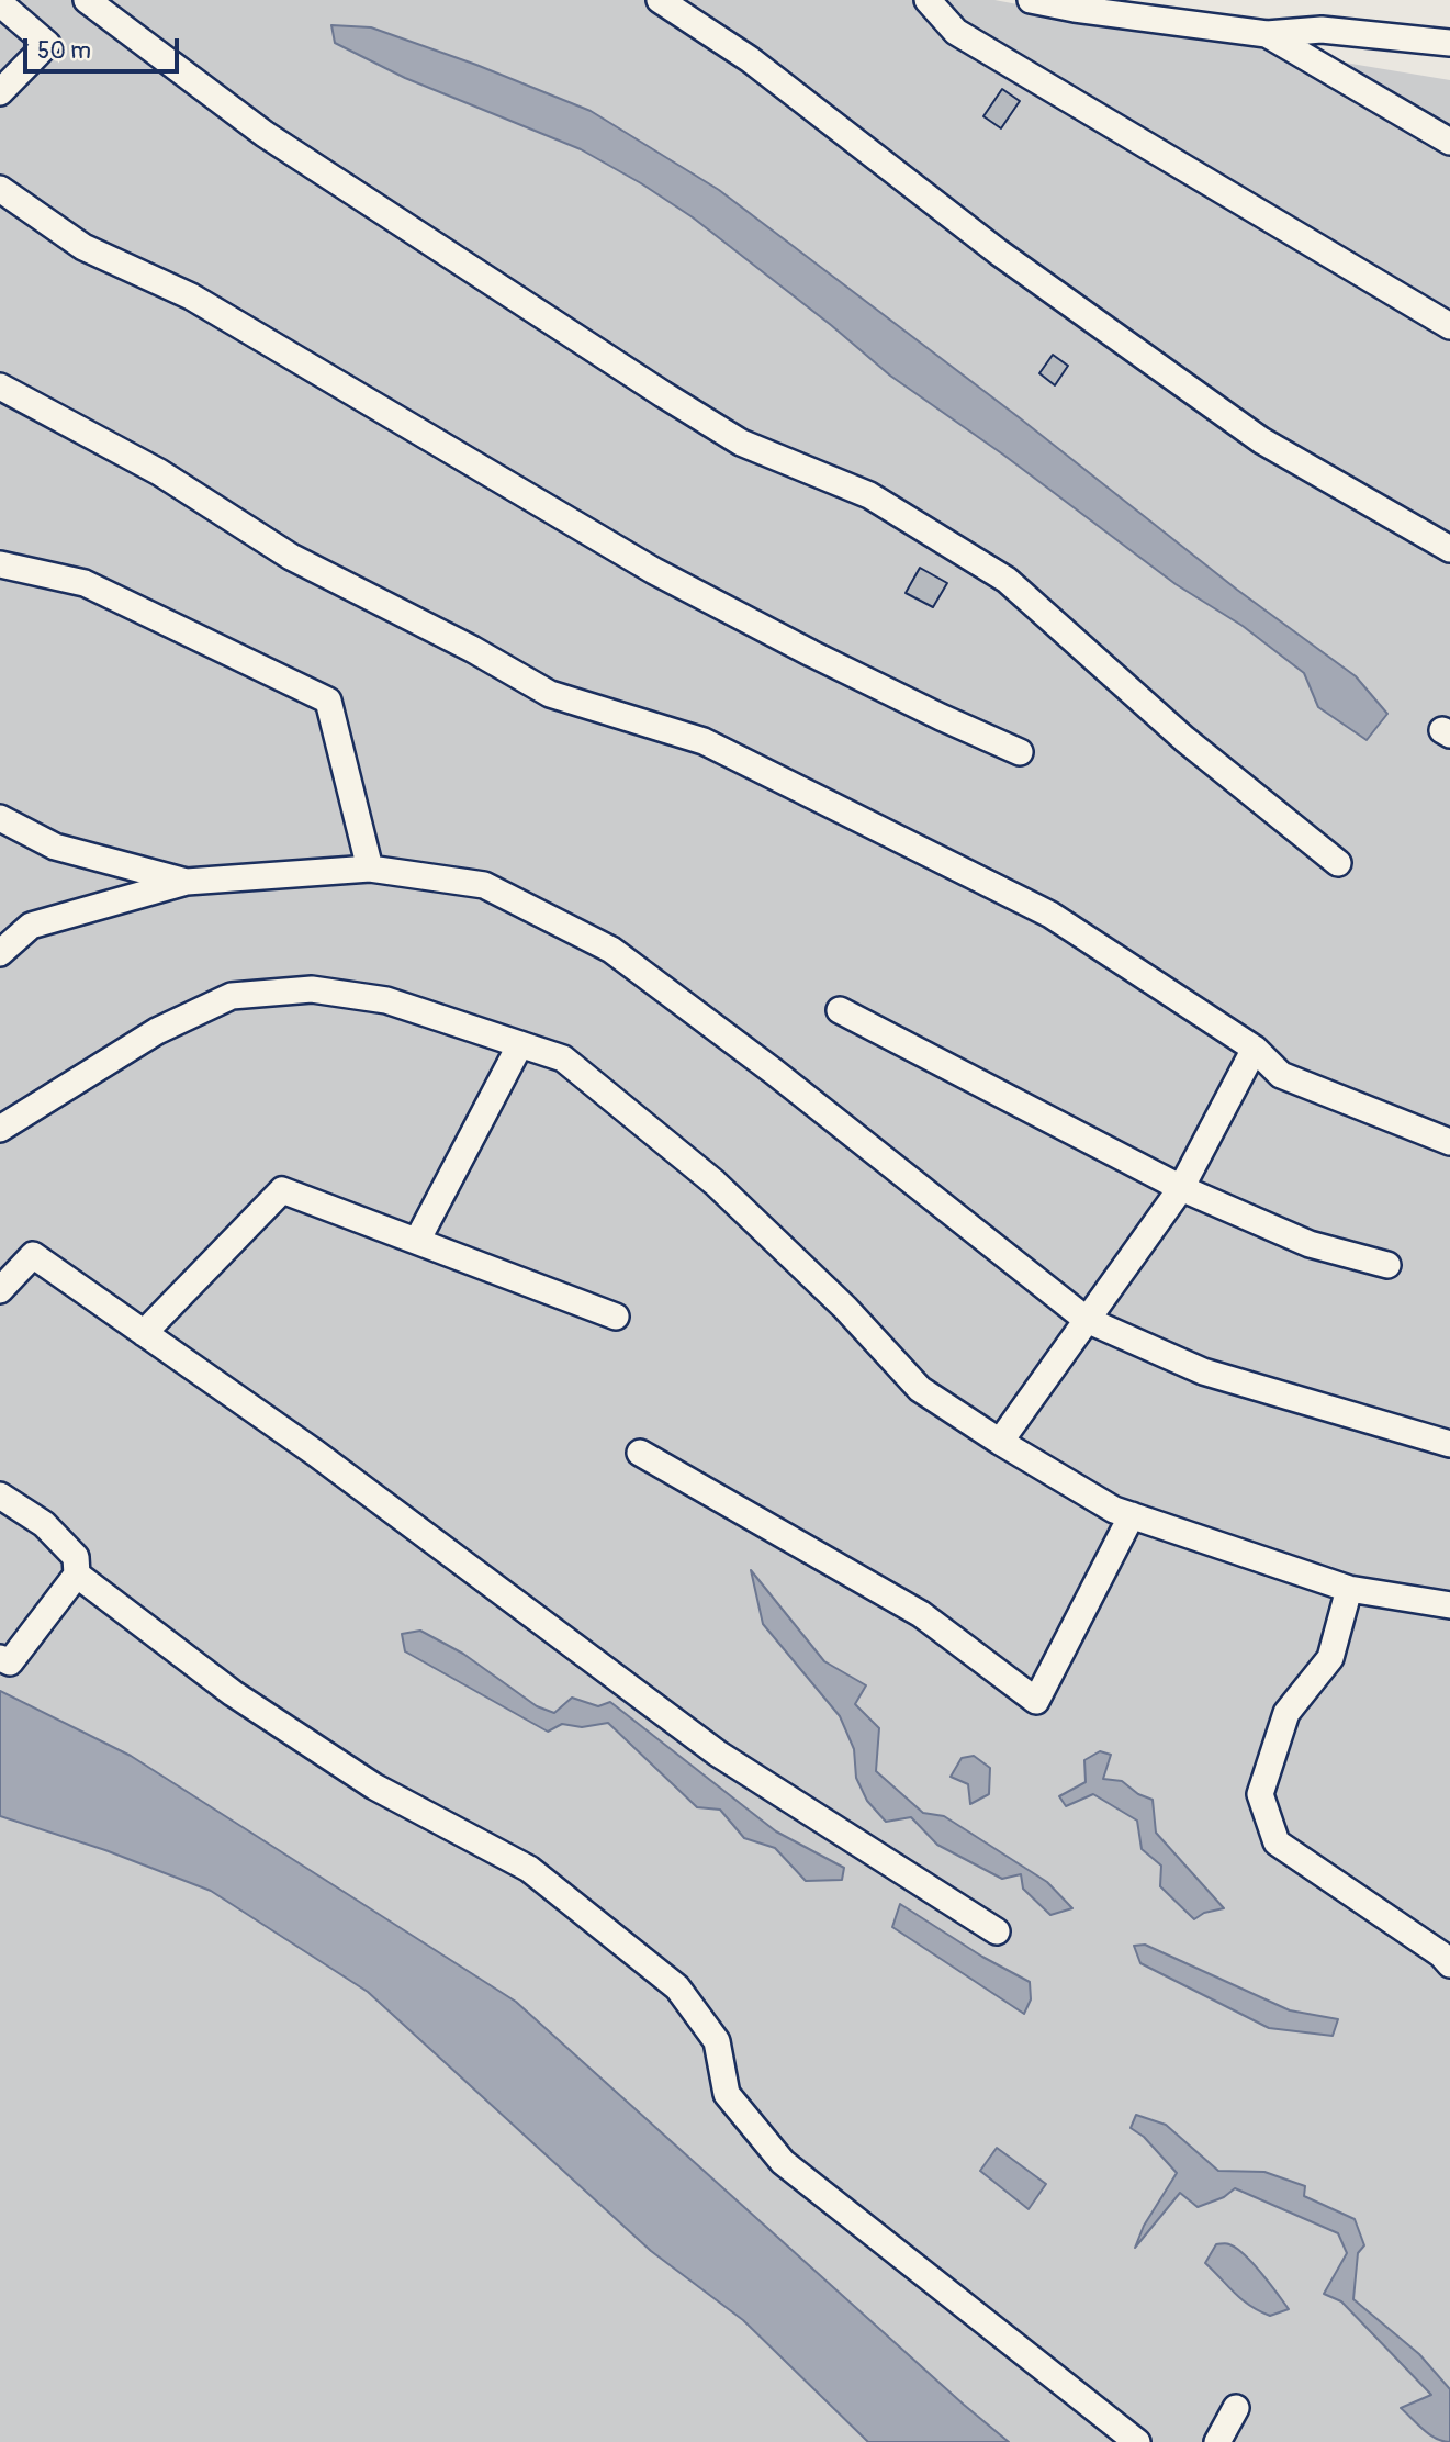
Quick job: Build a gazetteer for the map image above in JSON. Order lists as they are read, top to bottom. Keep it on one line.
{"scale_bar":"50 m"}
